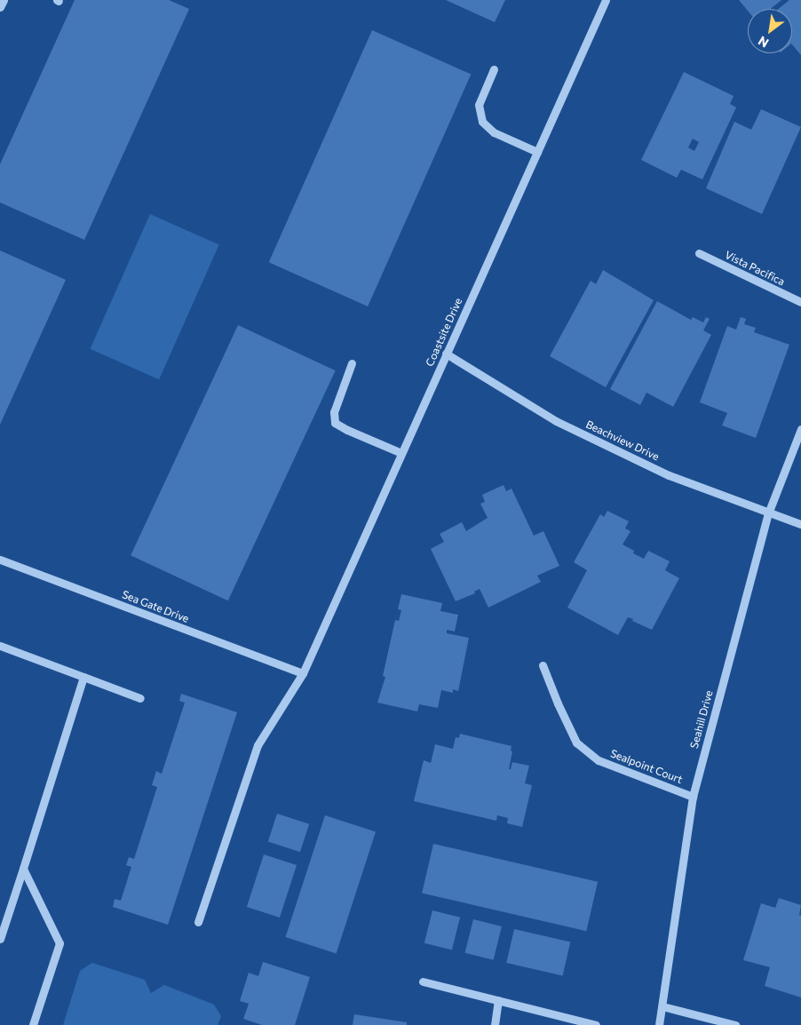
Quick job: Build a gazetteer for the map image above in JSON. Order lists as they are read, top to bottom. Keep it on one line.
{"streets":{"street":["Vista Pacifica","Coastsite Drive","Beachview Drive","Sea Gate Drive","Seahill Drive","Sealpoint Court"]},"crossings":[["Coastsite Drive","Beachview Drive"],["Coastsite Drive","Sea Gate Drive"],["Beachview Drive","Seahill Drive"],["Seahill Drive","Sealpoint Court"]],"north":"bottom left"}
